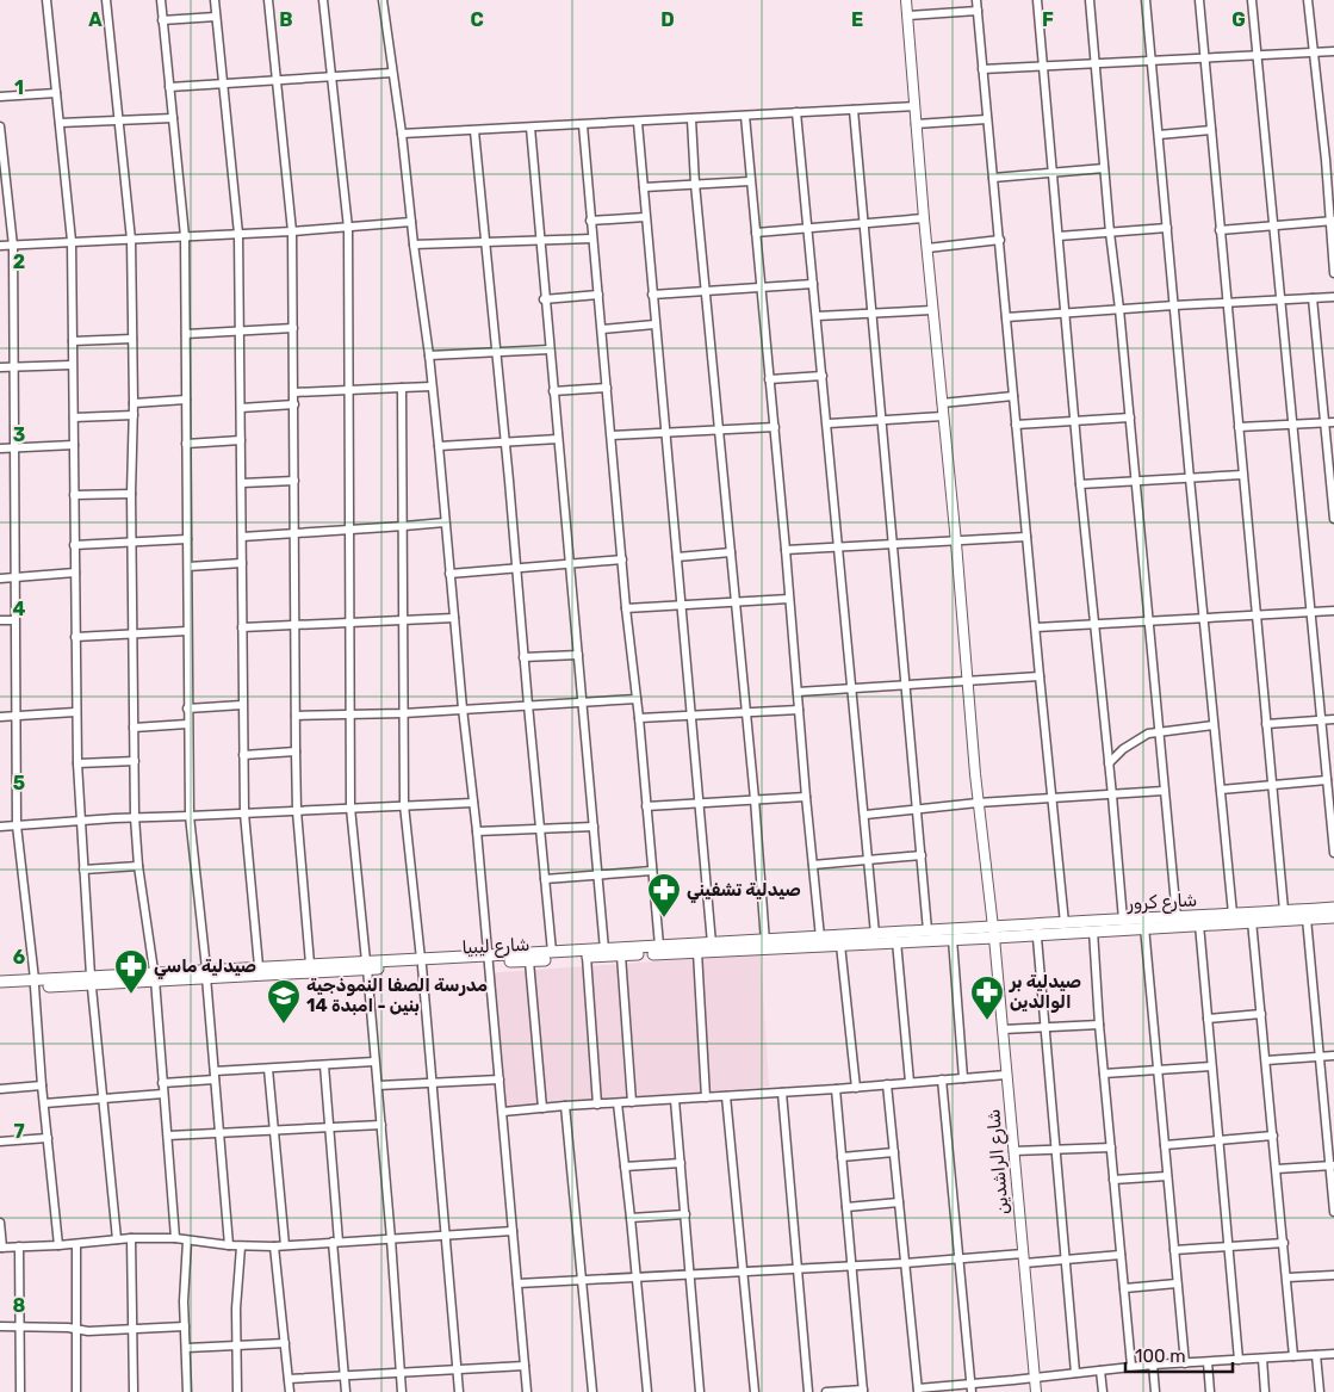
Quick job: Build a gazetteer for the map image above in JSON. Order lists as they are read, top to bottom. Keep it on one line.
{"streets":{"main road":["شارع كرور","شارع ليبيا"],"street":["شارع الراشدين"]},"crossings":[["شارع كرور","شارع ليبيا"],["شارع كرور","شارع الراشدين"],["شارع ليبيا","شارع الراشدين"]],"places":{"pharmacy":["صيدلية تشفيني","صيدلية ماسي","صيدلية بر الوالدين"],"school or university":["مدرسة الصفا النموذجية بنين - امبدة 14"]},"scale_bar":"100 m","grid":{"columns":["A","B","C","D","E","F","G"],"rows":["1","2","3","4","5","6","7","8"]}}
